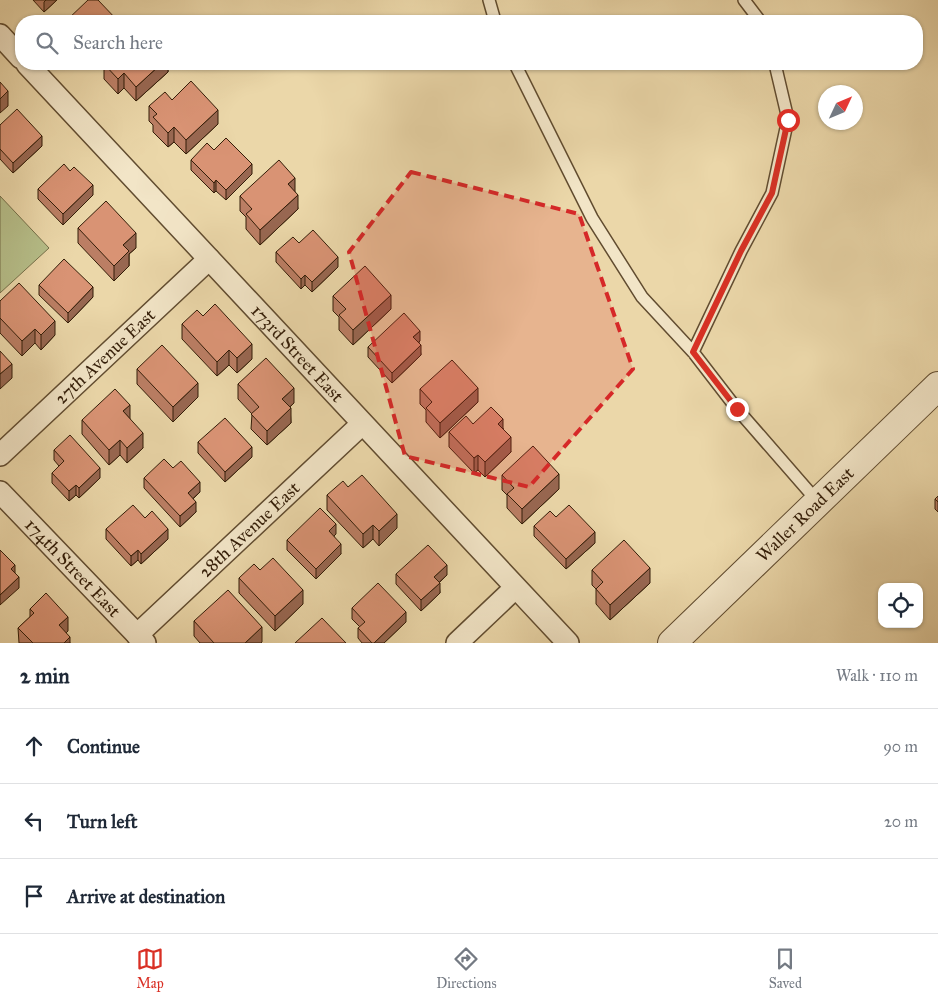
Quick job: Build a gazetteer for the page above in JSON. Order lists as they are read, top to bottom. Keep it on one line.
{"streets":{"street":["173rd Street East","27th Avenue East","Waller Road East","28th Avenue East","174th Street East"]},"crossings":[["173rd Street East","27th Avenue East"],["173rd Street East","28th Avenue East"],["28th Avenue East","174th Street East"]],"north":"top right","page":{"search":"Search here","heading":["2 min","Walk · 110 m"],"list":[["Continue","90 m"],["Turn left","20 m"],"Arrive at destination"],"nav":["Map","Directions","Saved"]}}
